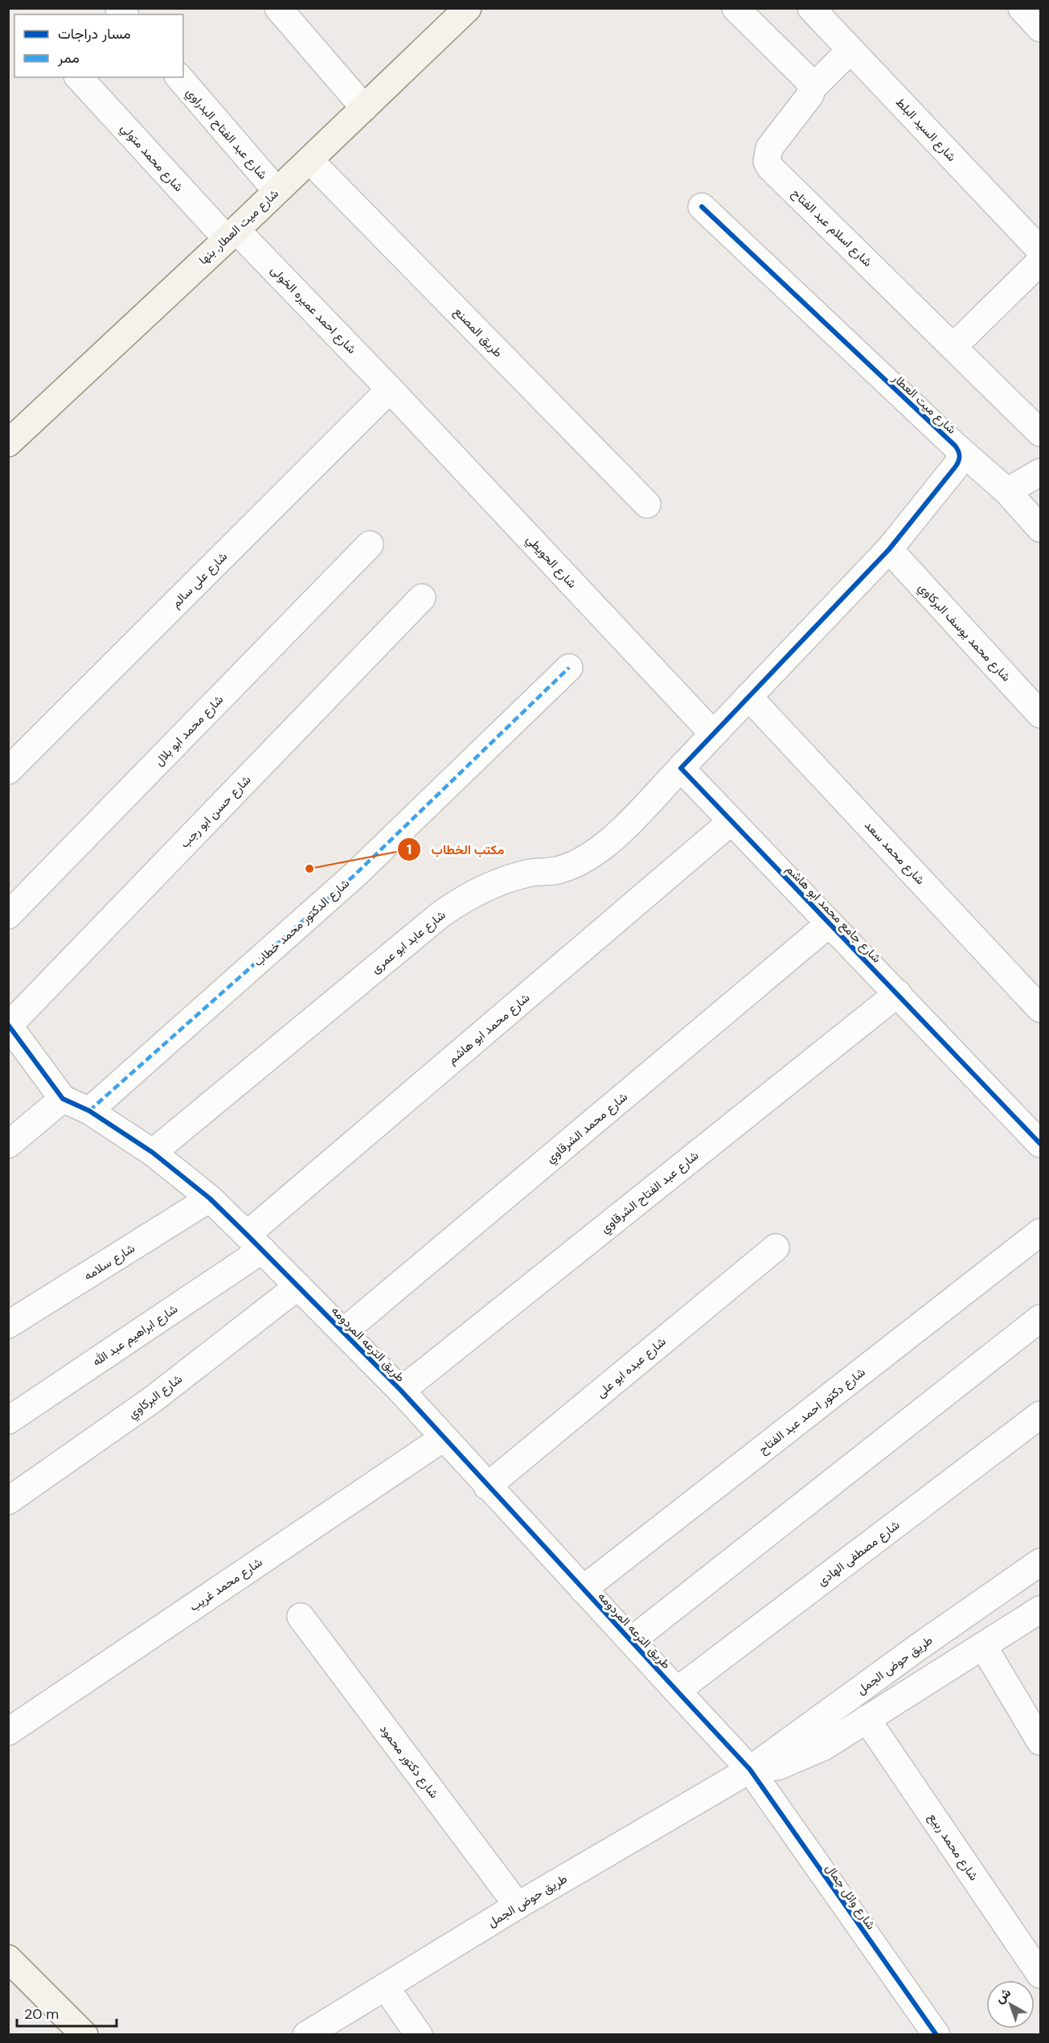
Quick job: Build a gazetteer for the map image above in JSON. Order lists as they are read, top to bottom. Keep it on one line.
{"streets":{"main road":["شارع ميت العطار, بنها"],"street":["شارع السيد البلط","شارع عبد الفتاح البدراوي","شارع محمد متولي","شارع اسلام عبد الفتاح","شارع احمد عميره الخولى","طريق المصنع","شارع ميت العطار","شارع الحويطي","شارع على سالم","شارع محمد يوسف البركاوي","شارع محمد ابو بلال","شارع حسن ابو رجب","شارع محمد سعد","شارع جامع محمد ابو هاشم","شارع الدكتور محمد خطاب","شارع عابد ابو عمرى","شارع محمد ابو هاشم","شارع محمد الشرقاوي","شارع عبد الفتاح الشرقاوي","شارع سلامه","شارع ابراهيم عبد الله","طريق الترعه المردومه","شارع عبده ابو على","شارع البركاوي","شارع دكتور احمد عبد الفتاح","شارع مصطفى الهادى","شارع محمد غريب","طريق حوض الجمل","شارع دكتور محمود","شارع محمد ربيع","شارع وائل جمال"]},"crossings":[["شارع عبد الفتاح البدراوي","شارع ميت العطار, بنها"],["شارع محمد متولي","شارع ميت العطار, بنها"],["شارع محمد متولي","شارع احمد عميره الخولى"],["شارع ميت العطار, بنها","شارع احمد عميره الخولى"],["شارع ميت العطار, بنها","طريق المصنع"],["شارع احمد عميره الخولى","شارع الحويطي"],["شارع احمد عميره الخولى","شارع على سالم"],["شارع ميت العطار","شارع محمد يوسف البركاوي"],["شارع ميت العطار","شارع محمد سعد"],["شارع الحويطي","شارع على سالم"],["شارع حسن ابو رجب","طريق الترعه المردومه"],["شارع جامع محمد ابو هاشم","شارع عابد ابو عمرى"],["شارع جامع محمد ابو هاشم","شارع محمد ابو هاشم"],["شارع جامع محمد ابو هاشم","شارع محمد الشرقاوي"],["شارع جامع محمد ابو هاشم","شارع عبد الفتاح الشرقاوي"],["شارع الدكتور محمد خطاب","طريق الترعه المردومه"],["شارع عابد ابو عمرى","طريق الترعه المردومه"],["شارع محمد ابو هاشم","شارع ابراهيم عبد الله"],["شارع محمد ابو هاشم","طريق الترعه المردومه"],["شارع محمد الشرقاوي","طريق الترعه المردومه"],["شارع عبد الفتاح الشرقاوي","طريق الترعه المردومه"],["شارع سلامه","طريق الترعه المردومه"],["شارع ابراهيم عبد الله","طريق الترعه المردومه"],["طريق الترعه المردومه","شارع عبده ابو على"],["طريق الترعه المردومه","شارع البركاوي"],["طريق الترعه المردومه","شارع دكتور احمد عبد الفتاح"],["طريق الترعه المردومه","شارع مصطفى الهادى"],["طريق الترعه المردومه","شارع محمد غريب"],["طريق الترعه المردومه","طريق حوض الجمل"],["طريق الترعه المردومه","شارع وائل جمال"],["طريق حوض الجمل","شارع دكتور محمود"],["طريق حوض الجمل","شارع محمد ربيع"],["طريق حوض الجمل","شارع وائل جمال"]],"places":["مكتب الخطاب"],"legend":["مسار دراجات","ممر"],"scale_bar":"20 m","north":"top left"}
